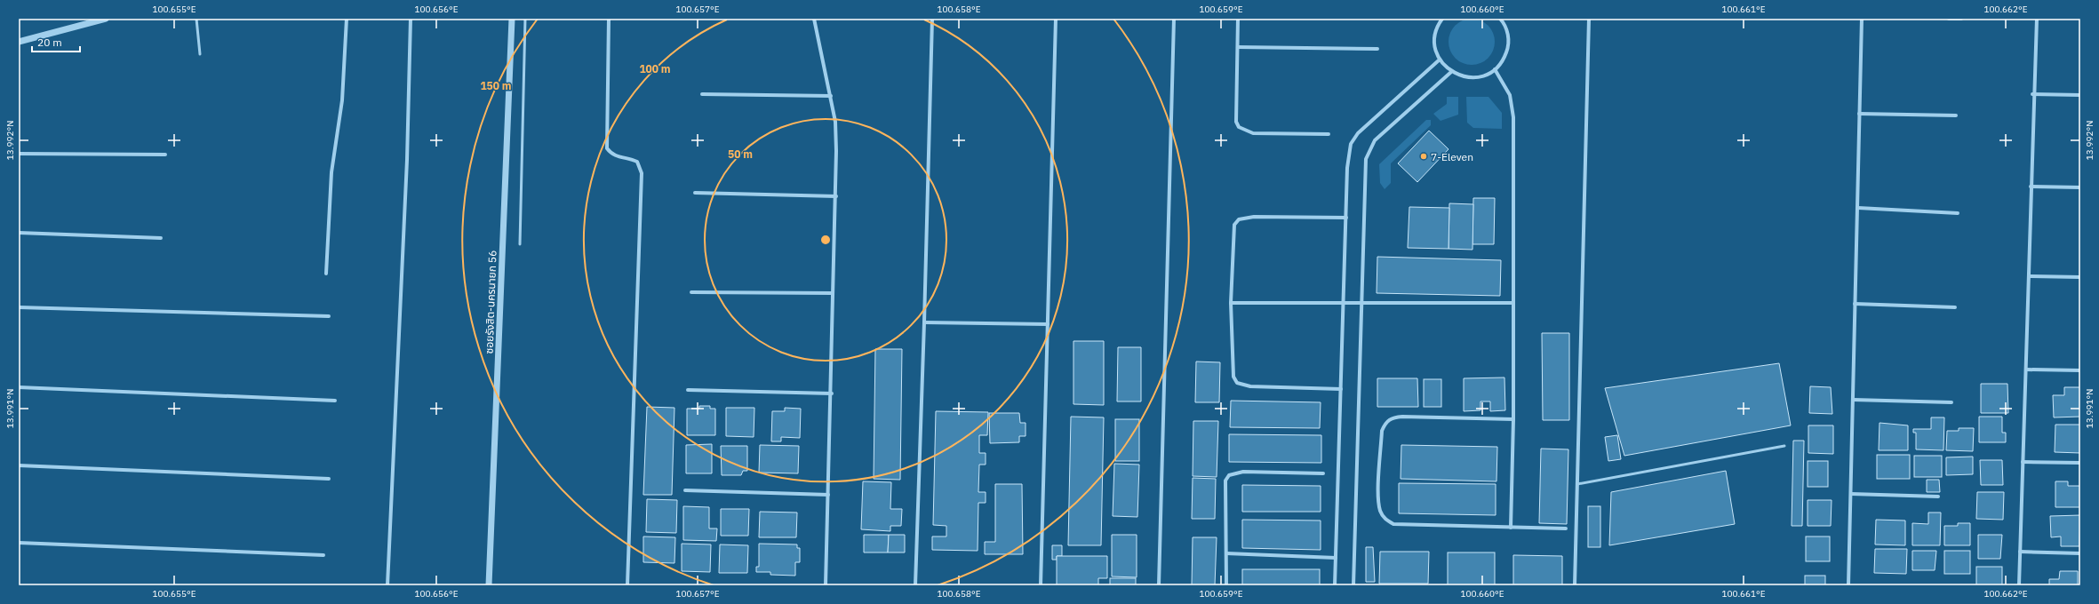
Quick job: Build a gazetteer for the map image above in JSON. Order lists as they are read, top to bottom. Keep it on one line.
{"streets":{"street":["ซอยรังสิต-นครนายก 56"]},"places":["7-Eleven"],"scale_bar":"20 m","coordinates":["100.655°E","100.656°E","100.657°E","100.658°E","100.659°E","100.660°E","100.661°E","100.662°E","13.992°N","13.991°N"],"rings":["100 m","150 m","50 m"]}
